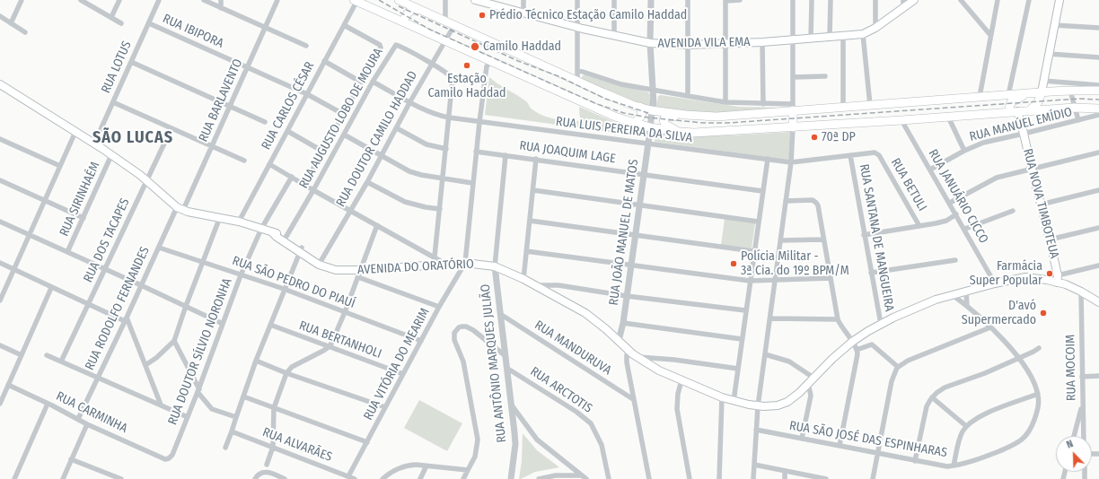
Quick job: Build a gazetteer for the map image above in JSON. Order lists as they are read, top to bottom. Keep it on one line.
{"streets":{"main road":["AVENIDA VILA EMA","RUA NOVA TIMBOTEUA","AVENIDA DO ORATÓRIO"],"street":["RUA IBIPORA","RUA LOTUS","RUA BARLAVENTO","RUA CARLOS CÉSAR","RUA AUGUSTO LOBO DE MOURA","RUA MANÚEL EMÍDIO","RUA LUIS PEREIRA DA SILVA","RUA DOUTOR CAMILO HADDAD","RUA JOAQUIM LAGE","RUA BETULI","RUA JANUÁRIO CICCO","RUA SIRINHAÉM","RUA JOÃO MANUEL DE MATOS","RUA SANTANA DE MANGUEIRA","RUA DOS TACAPES","RUA SÃO PEDRO DO PIAUÍ","RUA RODOLFO FERNANDES","RUA BERTANHOLI","RUA MANDURUVA","RUA DOUTOR SÍLVIO NORONHA","RUA ANTÔNIO MARQUES JULIÃO","RUA VITÓRIA DO MEARIM","RUA MOCOIM","RUA ARCTOTIS","RUA CARMINHA","RUA SÃO JOSÉ DAS ESPINHARAS","RUA ALVARÃES"]},"crossings":[["RUA IBIPORA","RUA LOTUS"],["RUA IBIPORA","RUA BARLAVENTO"],["RUA IBIPORA","RUA CARLOS CÉSAR"],["AVENIDA VILA EMA","RUA JOÃO MANUEL DE MATOS"],["RUA LOTUS","AVENIDA DO ORATÓRIO"],["RUA BARLAVENTO","AVENIDA DO ORATÓRIO"],["RUA BARLAVENTO","RUA RODOLFO FERNANDES"],["RUA CARLOS CÉSAR","AVENIDA DO ORATÓRIO"],["RUA AUGUSTO LOBO DE MOURA","RUA LUIS PEREIRA DA SILVA"],["RUA AUGUSTO LOBO DE MOURA","RUA DOUTOR CAMILO HADDAD"],["RUA AUGUSTO LOBO DE MOURA","AVENIDA DO ORATÓRIO"],["RUA MANÚEL EMÍDIO","RUA JANUÁRIO CICCO"],["RUA MANÚEL EMÍDIO","RUA NOVA TIMBOTEUA"],["RUA LUIS PEREIRA DA SILVA","RUA DOUTOR CAMILO HADDAD"],["RUA LUIS PEREIRA DA SILVA","RUA BETULI"],["RUA LUIS PEREIRA DA SILVA","RUA JOÃO MANUEL DE MATOS"],["RUA LUIS PEREIRA DA SILVA","RUA SANTANA DE MANGUEIRA"],["RUA DOUTOR CAMILO HADDAD","AVENIDA DO ORATÓRIO"],["RUA JOAQUIM LAGE","RUA JOÃO MANUEL DE MATOS"],["RUA JANUÁRIO CICCO","AVENIDA DO ORATÓRIO"],["RUA SIRINHAÉM","AVENIDA DO ORATÓRIO"],["RUA NOVA TIMBOTEUA","AVENIDA DO ORATÓRIO"],["RUA JOÃO MANUEL DE MATOS","AVENIDA DO ORATÓRIO"],["RUA SANTANA DE MANGUEIRA","AVENIDA DO ORATÓRIO"],["RUA DOS TACAPES","AVENIDA DO ORATÓRIO"],["AVENIDA DO ORATÓRIO","RUA RODOLFO FERNANDES"],["AVENIDA DO ORATÓRIO","RUA DOUTOR SÍLVIO NORONHA"],["AVENIDA DO ORATÓRIO","RUA ANTÔNIO MARQUES JULIÃO"],["AVENIDA DO ORATÓRIO","RUA VITÓRIA DO MEARIM"],["AVENIDA DO ORATÓRIO","RUA MOCOIM"],["AVENIDA DO ORATÓRIO","RUA SÃO JOSÉ DAS ESPINHARAS"],["RUA SÃO PEDRO DO PIAUÍ","RUA RODOLFO FERNANDES"],["RUA SÃO PEDRO DO PIAUÍ","RUA DOUTOR SÍLVIO NORONHA"],["RUA SÃO PEDRO DO PIAUÍ","RUA VITÓRIA DO MEARIM"],["RUA RODOLFO FERNANDES","RUA CARMINHA"],["RUA BERTANHOLI","RUA VITÓRIA DO MEARIM"],["RUA MANDURUVA","RUA ANTÔNIO MARQUES JULIÃO"],["RUA DOUTOR SÍLVIO NORONHA","RUA CARMINHA"],["RUA ANTÔNIO MARQUES JULIÃO","RUA ARCTOTIS"],["RUA VITÓRIA DO MEARIM","RUA ALVARÃES"]],"districts":["SÃO LUCAS"],"places":["Prédio Técnico Estação Camilo Haddad","Camilo Haddad","Estação Camilo Haddad","70ª DP","Polícia Militar - 3ª Cia. do 19º BPM/M","Farmácia Super Popular","D'avó Supermercado"],"north":"top left"}
